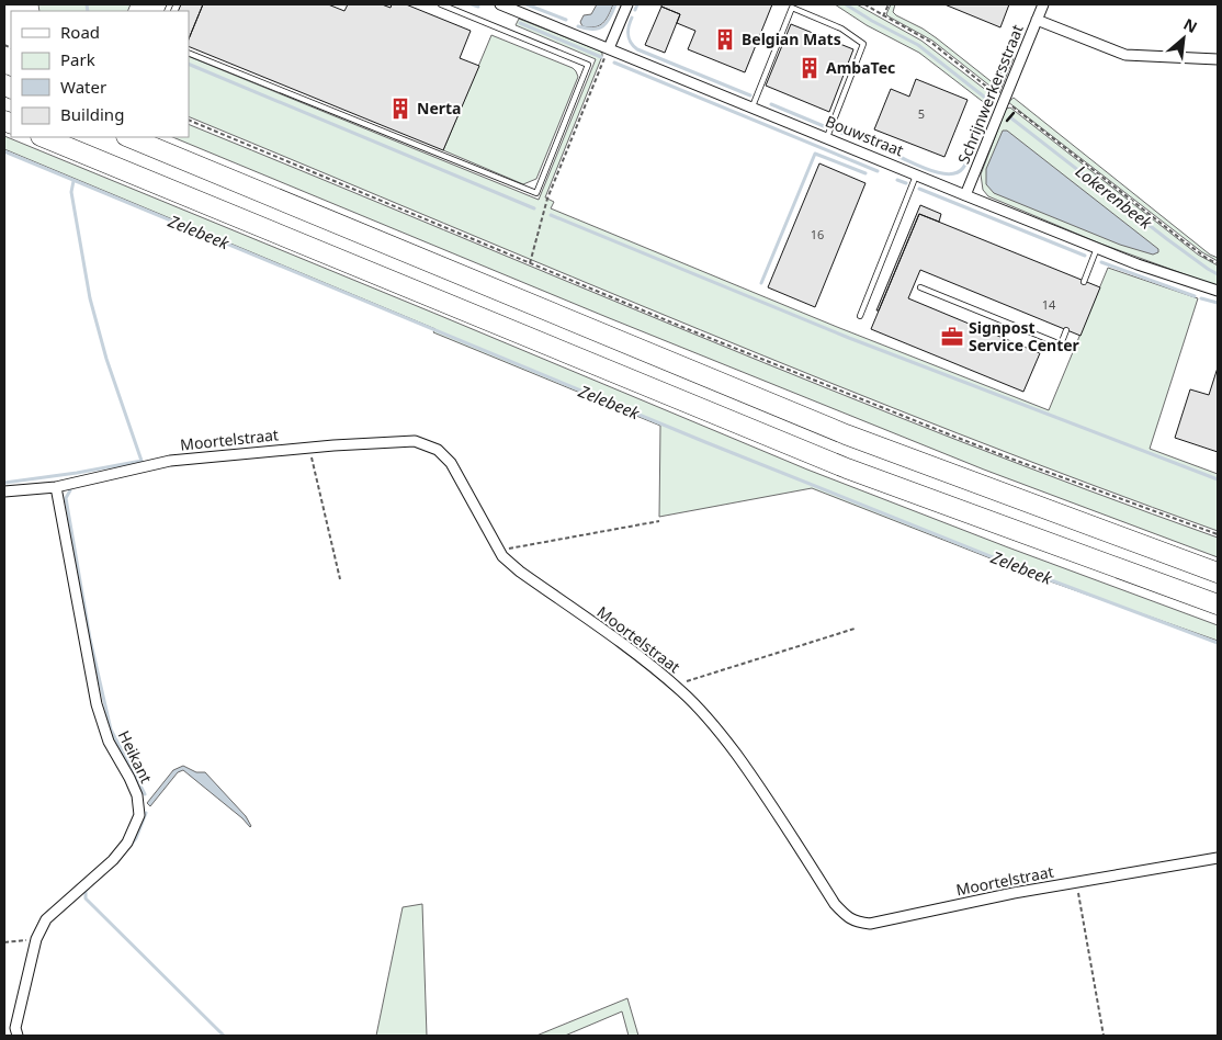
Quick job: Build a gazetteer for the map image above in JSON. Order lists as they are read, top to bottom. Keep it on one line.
{"streets":{"street":["Schrijnwerkersstraat","Bouwstraat","Moortelstraat","Heikant"]},"crossings":[["Schrijnwerkersstraat","Bouwstraat"],["Moortelstraat","Heikant"]],"water":["Lokerenbeek","Zelebeek"],"places":{"building":["Belgian Mats","AmbaTec","Nerta"],"office":["Signpost Service Center"]},"house_numbers":["5","16","14"],"legend":["Road","Park","Water","Building"],"north":"top right"}
